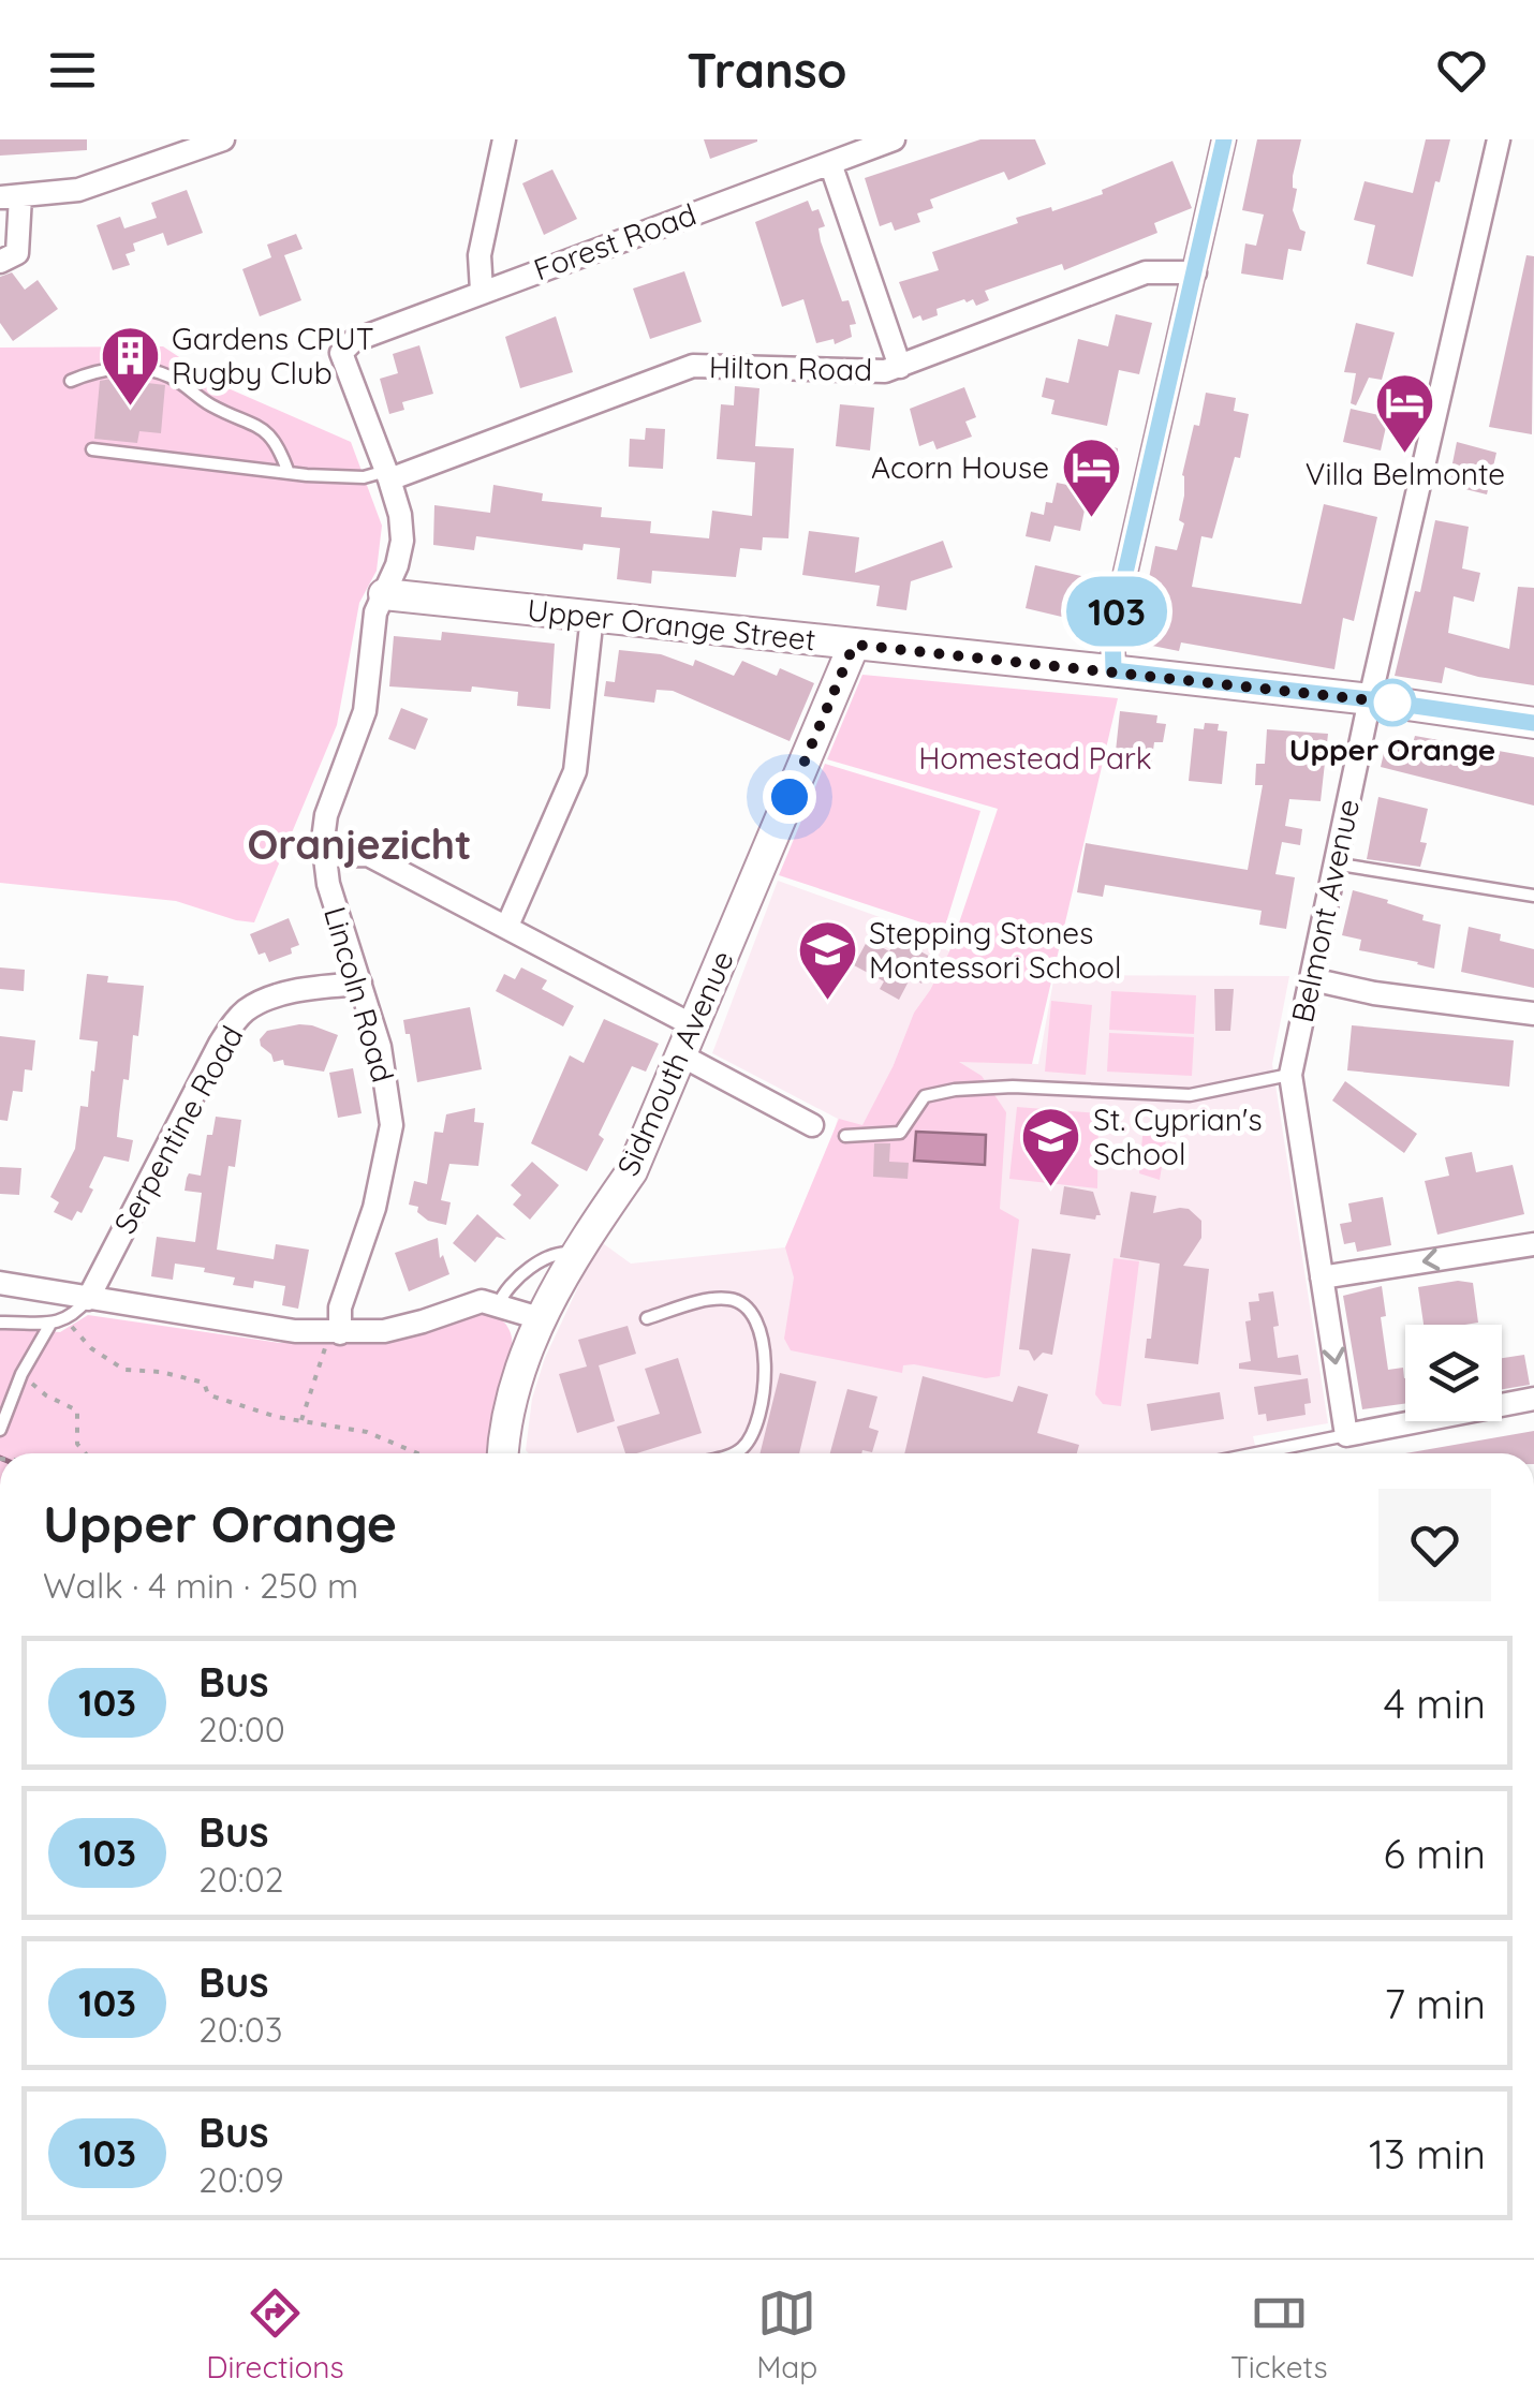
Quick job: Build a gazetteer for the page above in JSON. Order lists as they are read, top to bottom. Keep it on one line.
{"streets":{"street":["Forest Road","Hilton Road","Upper Orange Street","Belmont Avenue","Lincoln Road","Sidmouth Avenue","Serpentine Road"]},"crossings":[["Forest Road","Lincoln Road"],["Hilton Road","Lincoln Road"],["Upper Orange Street","Belmont Avenue"],["Upper Orange Street","Lincoln Road"],["Upper Orange Street","Sidmouth Avenue"],["Lincoln Road","Serpentine Road"]],"districts":["Oranjezicht"],"parks":["Homestead Park"],"places":{"building":["Gardens CPUT Rugby Club"],"hotel":["Villa Belmonte","Acorn House"],"other":["Upper Orange"],"school or university":["Stepping Stones Montessori School","St. Cyprian's School"]},"lines":["bus line 103"],"page":{"header":"Transo","on_map":"103","heading":["Upper Orange","Walk · 4 min · 250 m"],"list":[{"mark":"103","name":"Bus","note":"20:00","value":"4 min"},{"mark":"103","name":"Bus","note":"20:02","value":"6 min"},{"mark":"103","name":"Bus","note":"20:03","value":"7 min"},{"mark":"103","name":"Bus","note":"20:09","value":"13 min"}],"tabs":["Directions","Map","Tickets"]}}
